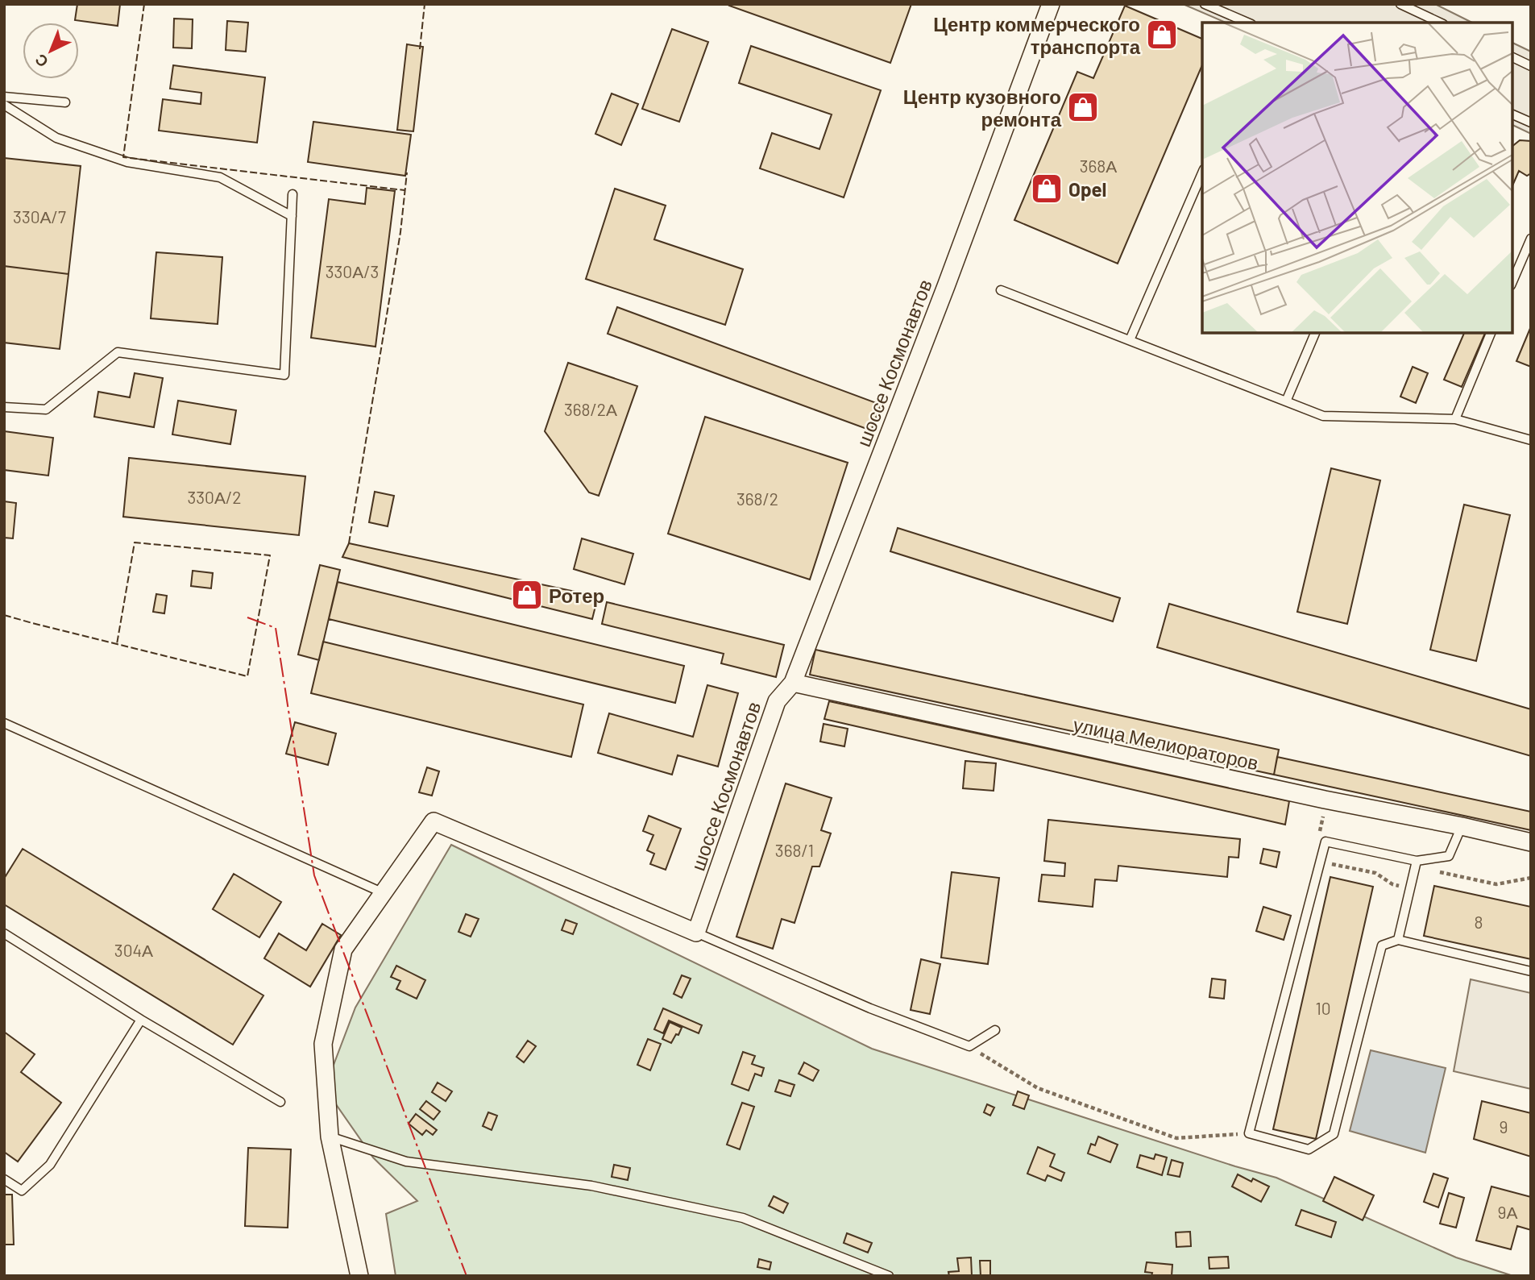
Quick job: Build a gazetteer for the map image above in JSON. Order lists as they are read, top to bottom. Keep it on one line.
{"streets":{"street":["шоссе Космонавтов","улица Мелиораторов"]},"crossings":[["шоссе Космонавтов","улица Мелиораторов"]],"places":{"shop":["Центр коммерческого транспорта","Центр кузовного ремонта","Opel","Ротер"]},"house_numbers":["368А","330А/7","330А/3","368/2А","330А/2","368/2","368/1","8","304А","10","9","9А"],"north":"bottom left"}
